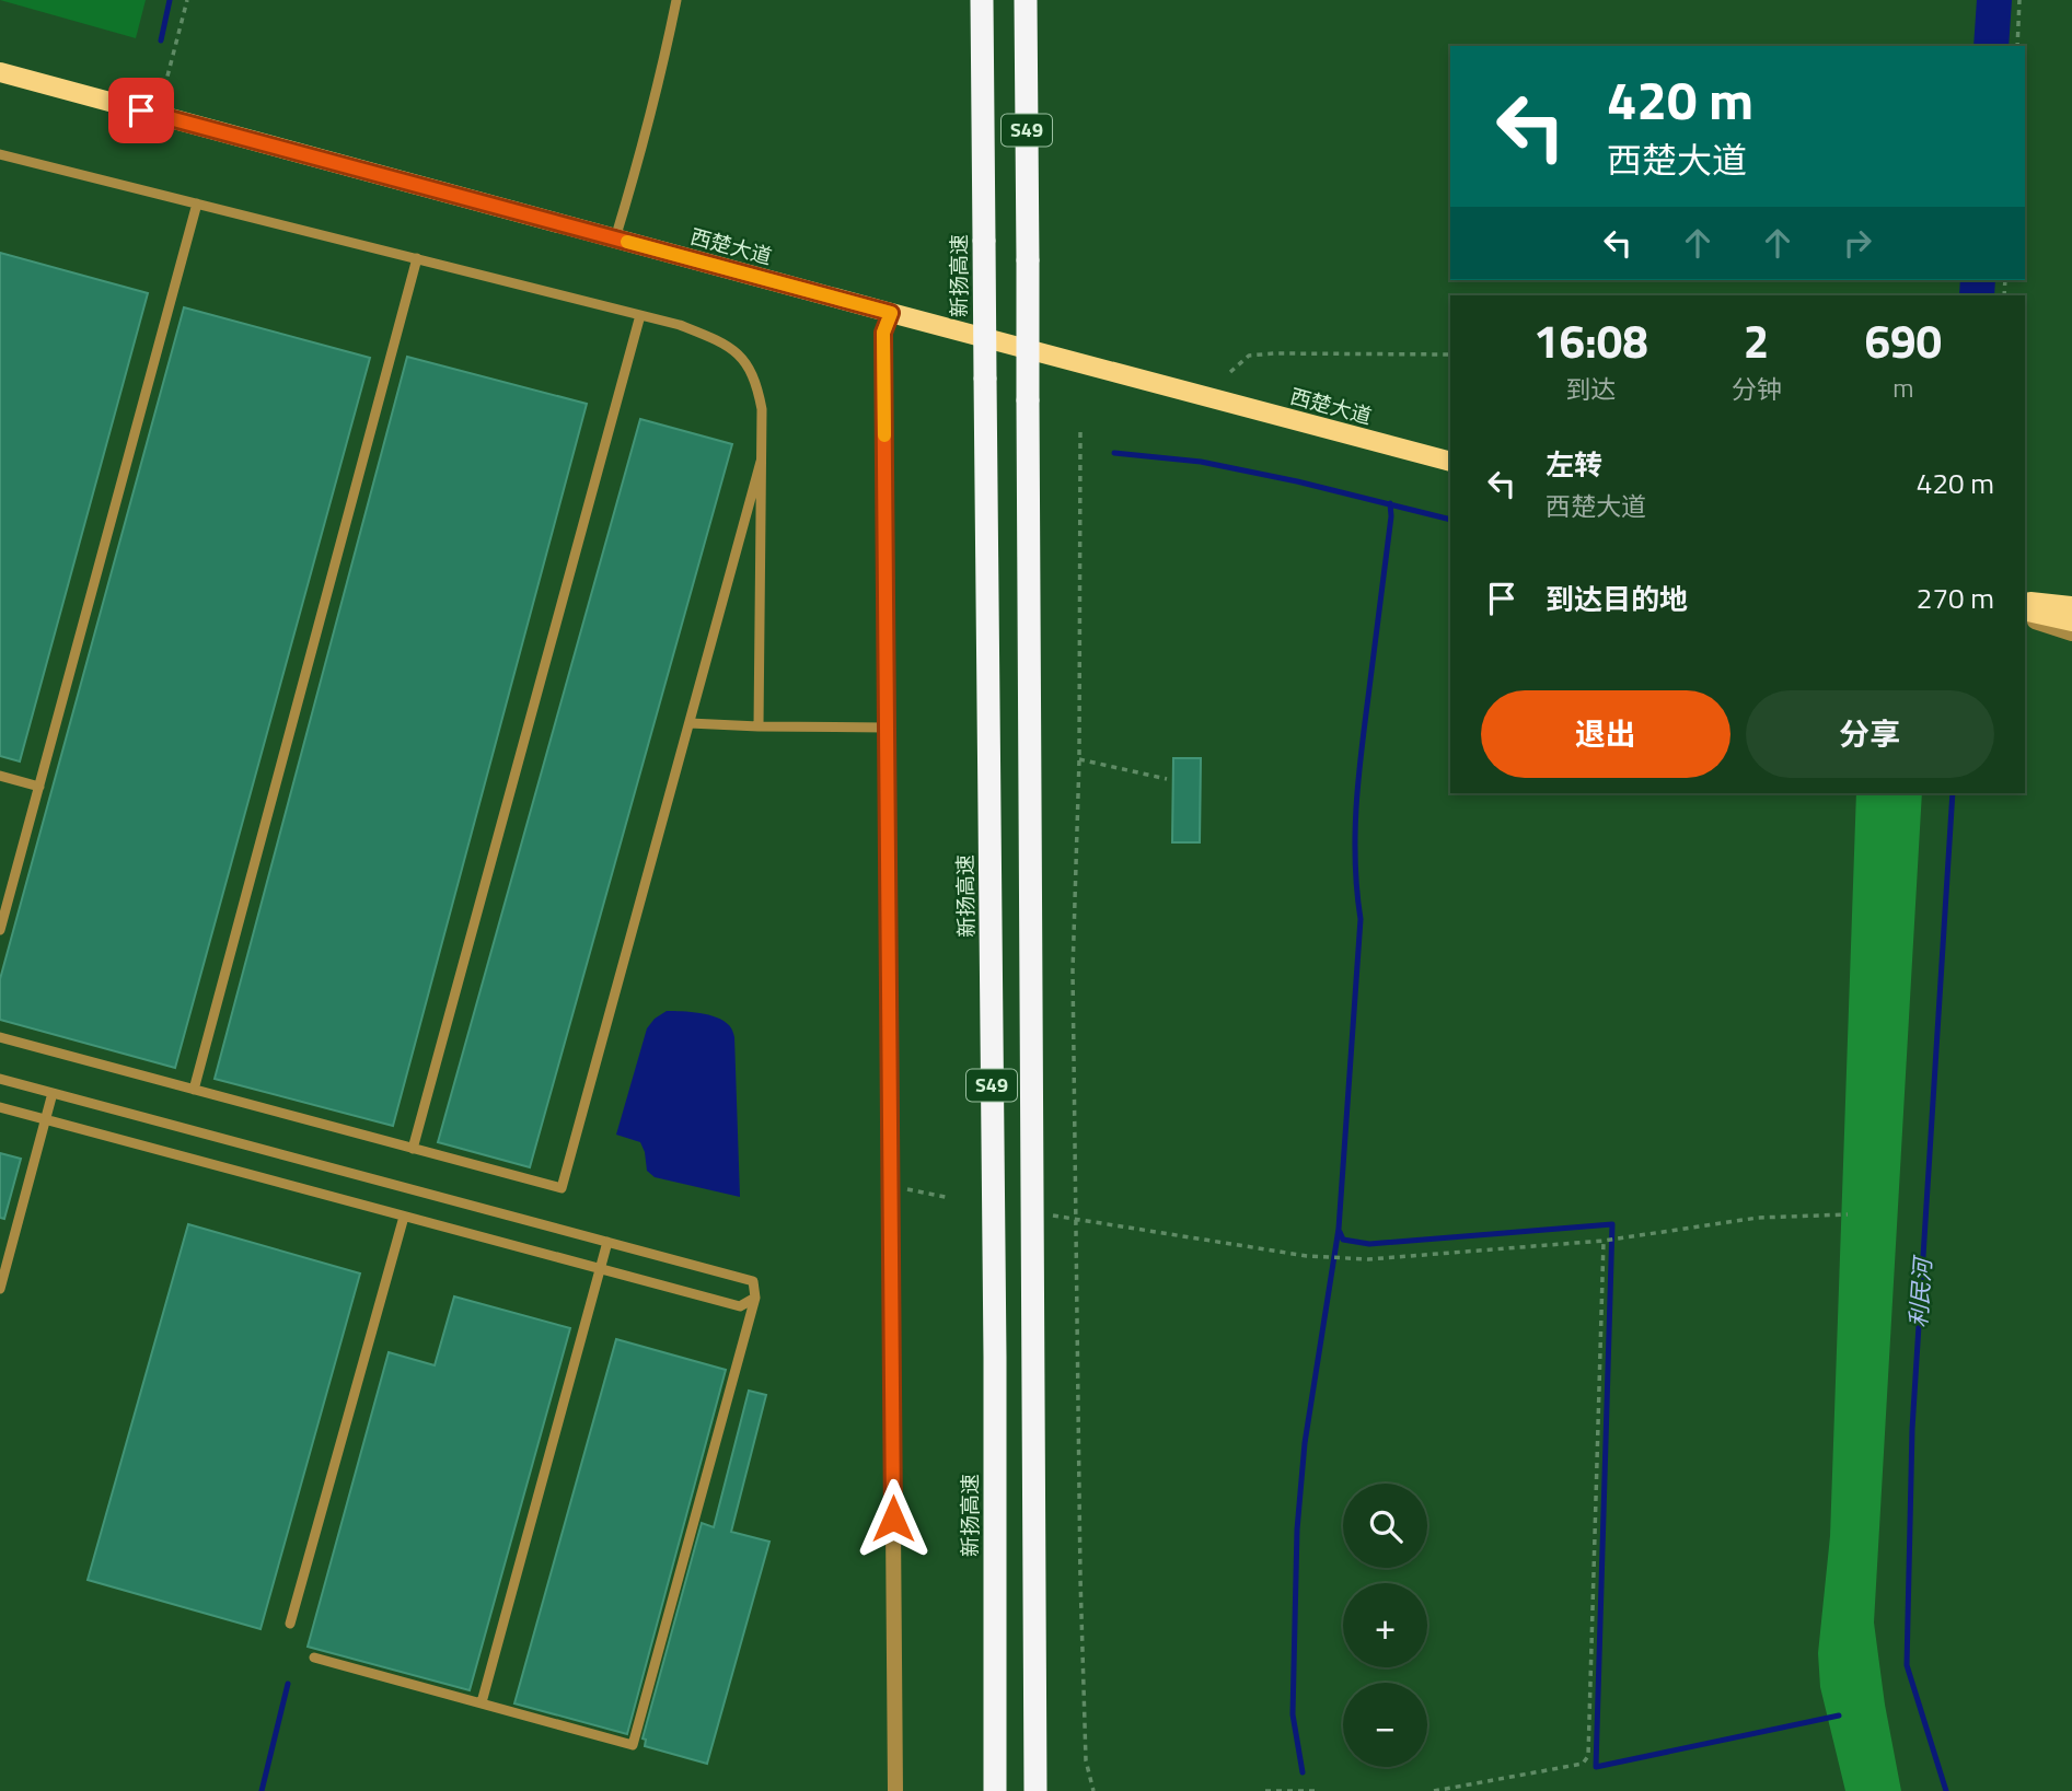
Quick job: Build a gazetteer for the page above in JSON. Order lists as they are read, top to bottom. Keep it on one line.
{"streets":{"highway":["S49","新扬高速"],"main road":["西楚大道"]},"water":["利民河"],"page":{"turn":["420 m","西楚大道"],"eta":["16:08","到达","2","分钟","690","m"],"list":[{"name":"左转","note":"西楚大道","value":"420 m"},{"name":"到达目的地","value":"270 m"}],"buttons":["退出","分享"],"map_buttons":["+","−"]}}
